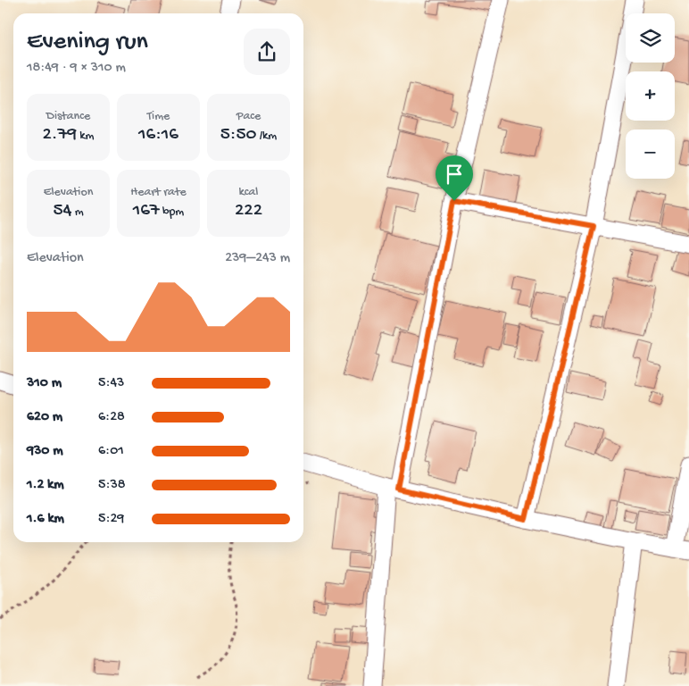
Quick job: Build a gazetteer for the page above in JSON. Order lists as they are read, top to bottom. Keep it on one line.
{"page":{"map_buttons":["+","−"],"heading":["Evening run","18:49 · 9 × 310 m"],"stats":[["Distance","2.79 km"],["Time","16:16"],["Pace","5:50 /km"],["Elevation","54 m"],["Heart rate","167 bpm"],["kcal","222"]],"chart":["Elevation","239–243 m"],"list":[{"name":"310 m","note":"5:43"},{"name":"620 m","note":"6:28"},{"name":"930 m","note":"6:01"},{"name":"1.2 km","note":"5:38"},{"name":"1.6 km","note":"5:29"}]}}
